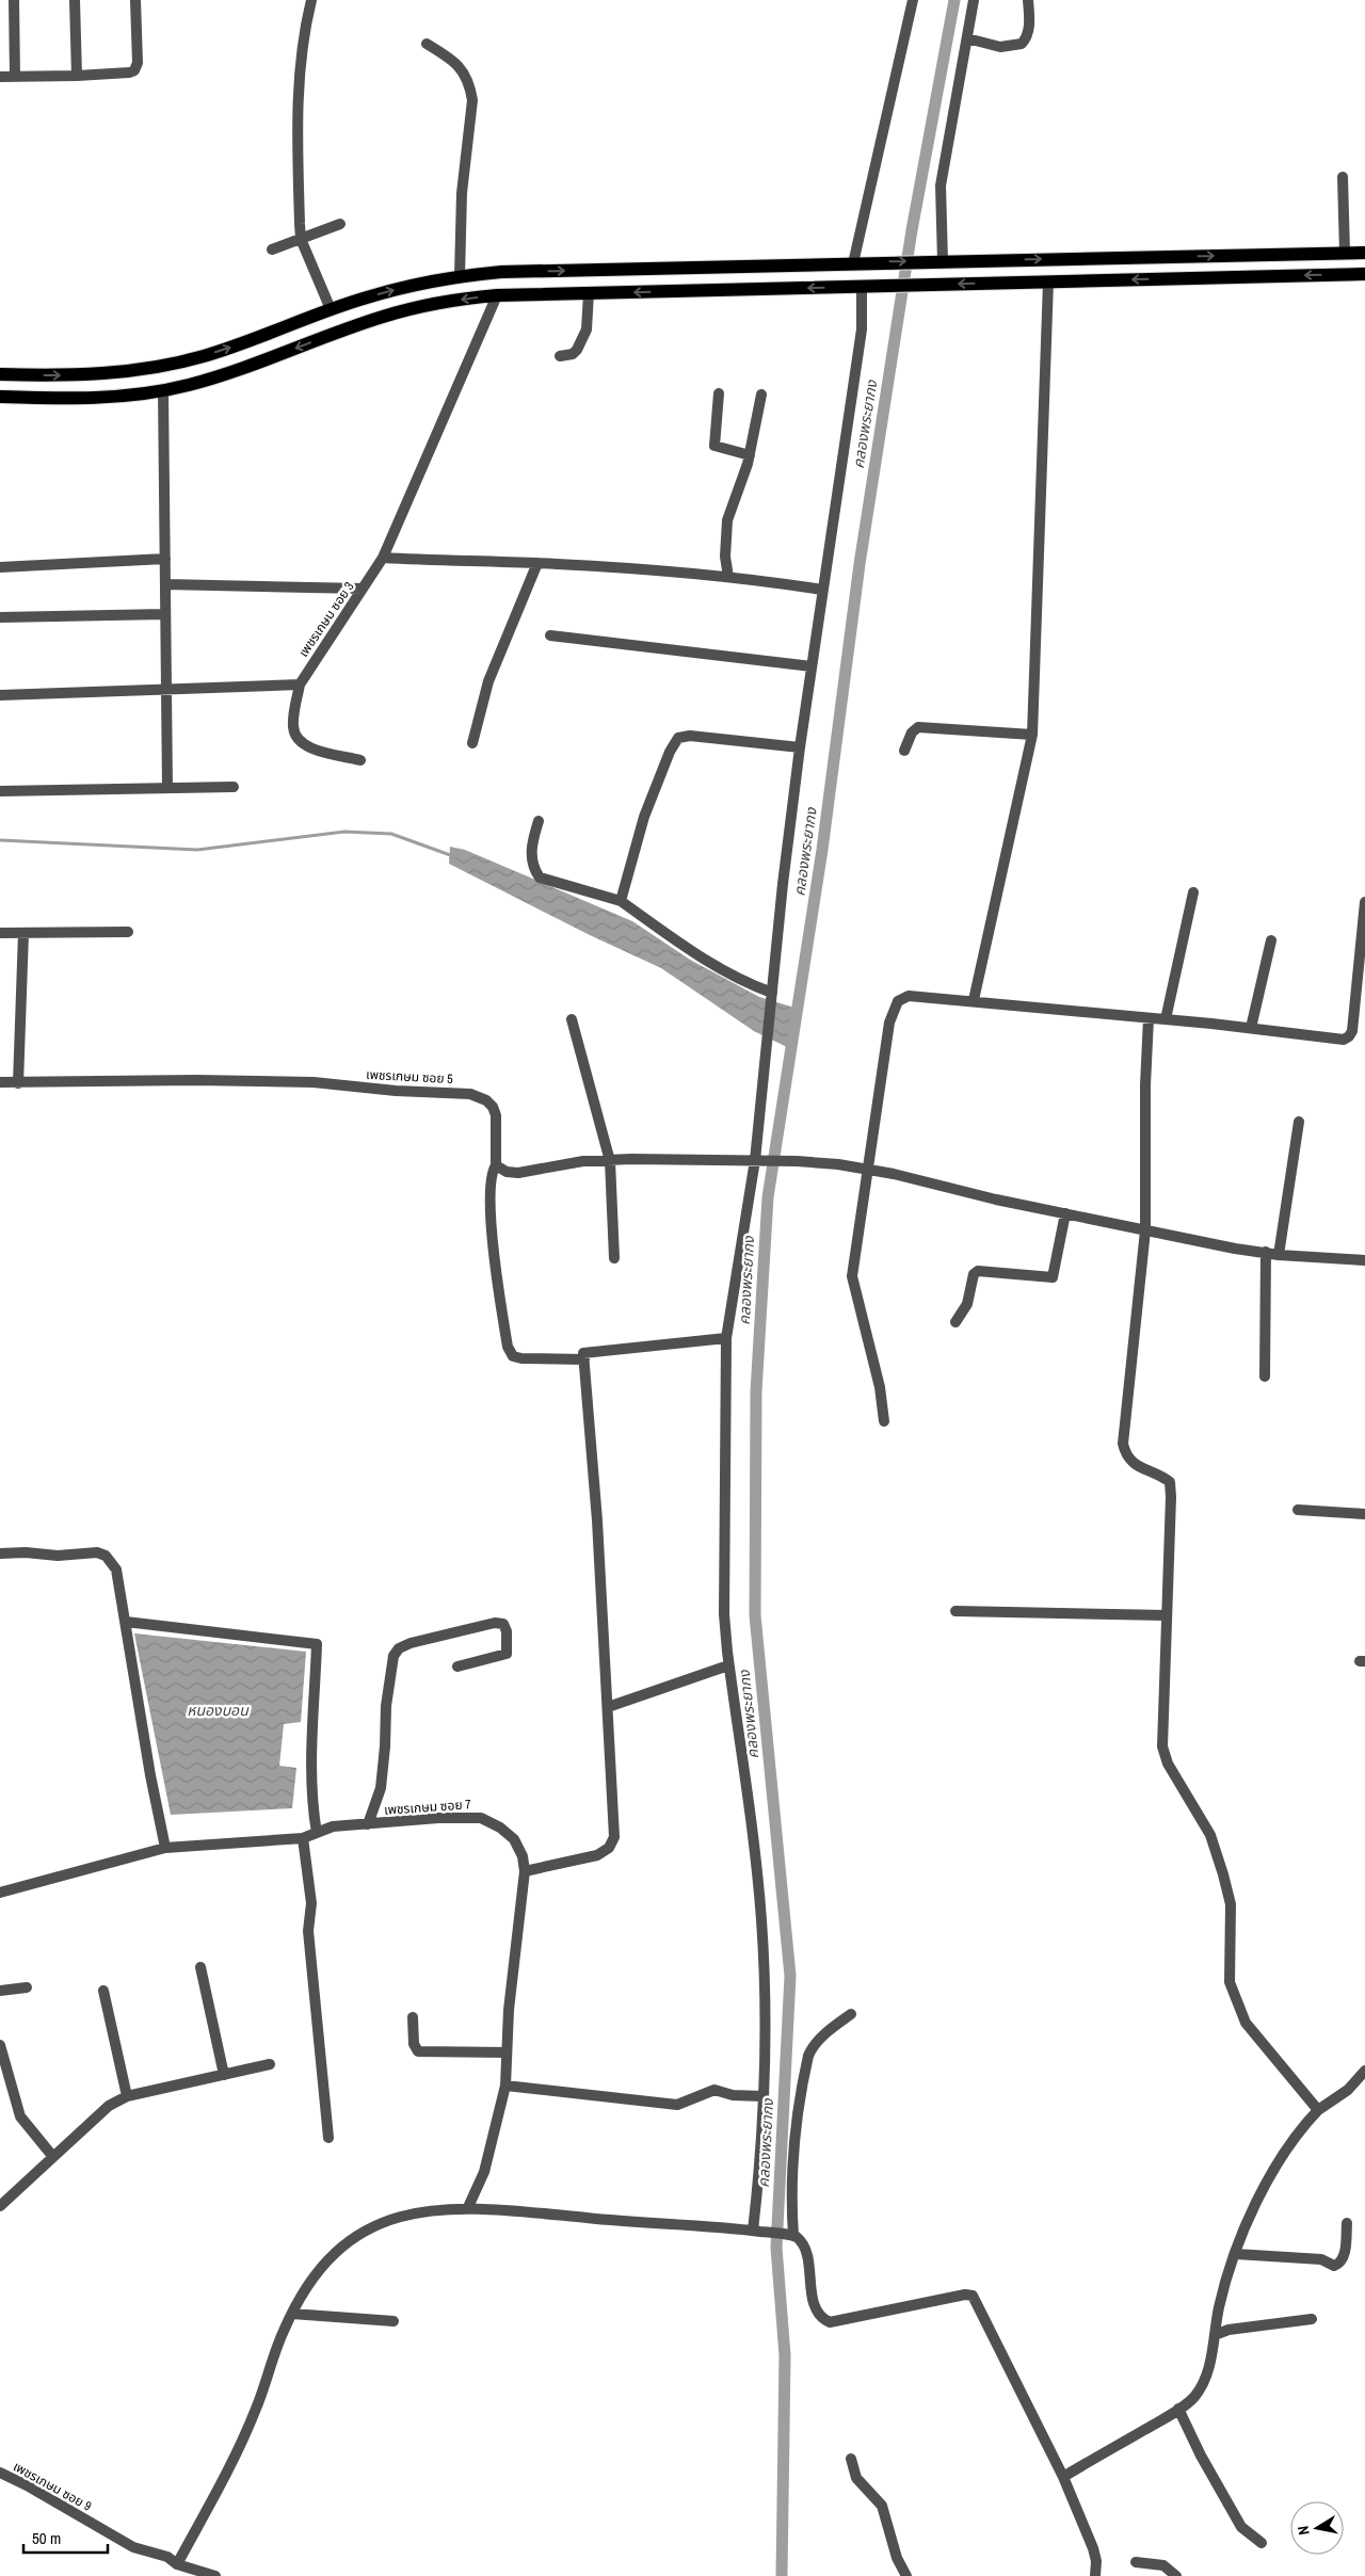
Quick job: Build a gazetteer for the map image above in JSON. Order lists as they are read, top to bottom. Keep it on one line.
{"streets":{"street":["เพชรเกษม ซอย 3","เพชรเกษม ซอย 5","เพชรเกษม ซอย 7","เพชรเกษม ซอย 9"]},"water":["คลองพระยากง","หนองบอน"],"scale_bar":"50 m","north":"left"}
